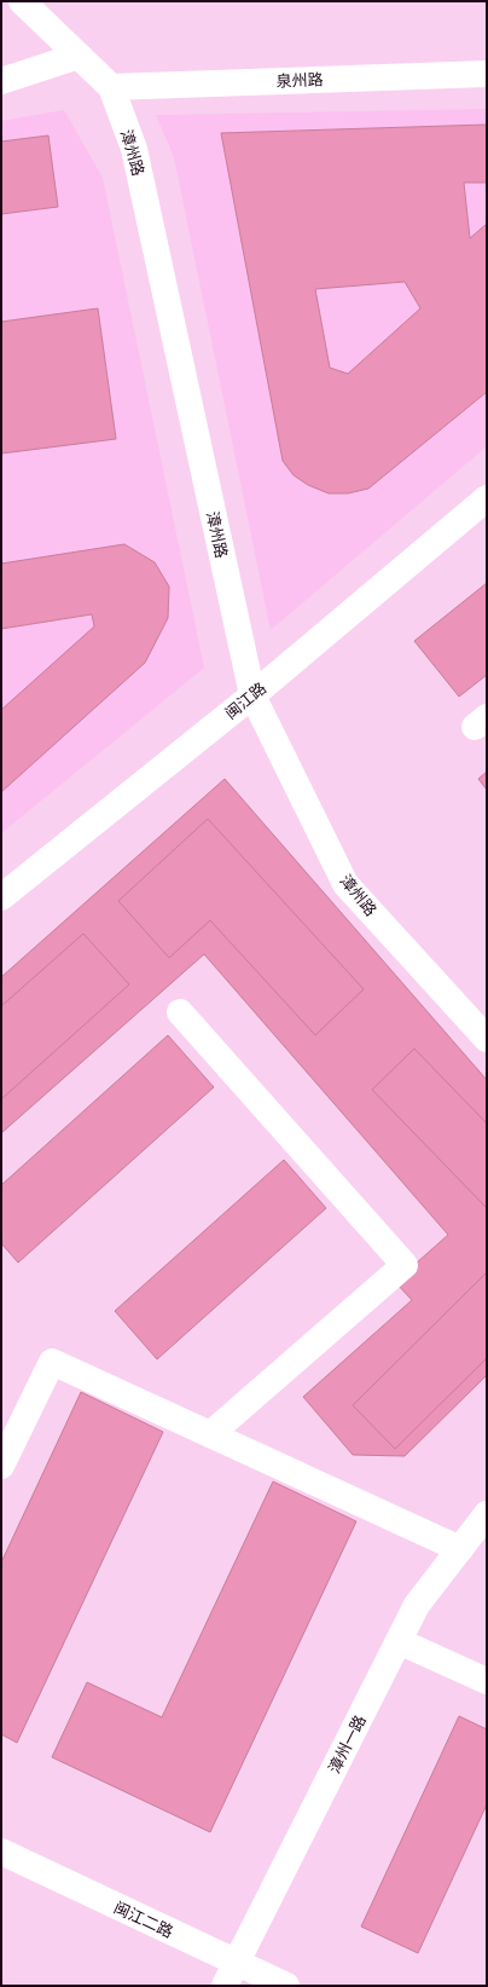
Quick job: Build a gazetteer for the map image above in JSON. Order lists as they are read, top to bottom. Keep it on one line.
{"streets":{"street":["泉州路","漳州路","闽江路","漳州一路","闽江二路"]},"crossings":[["泉州路","漳州路"],["漳州路","闽江路"],["漳州一路","闽江二路"]]}
